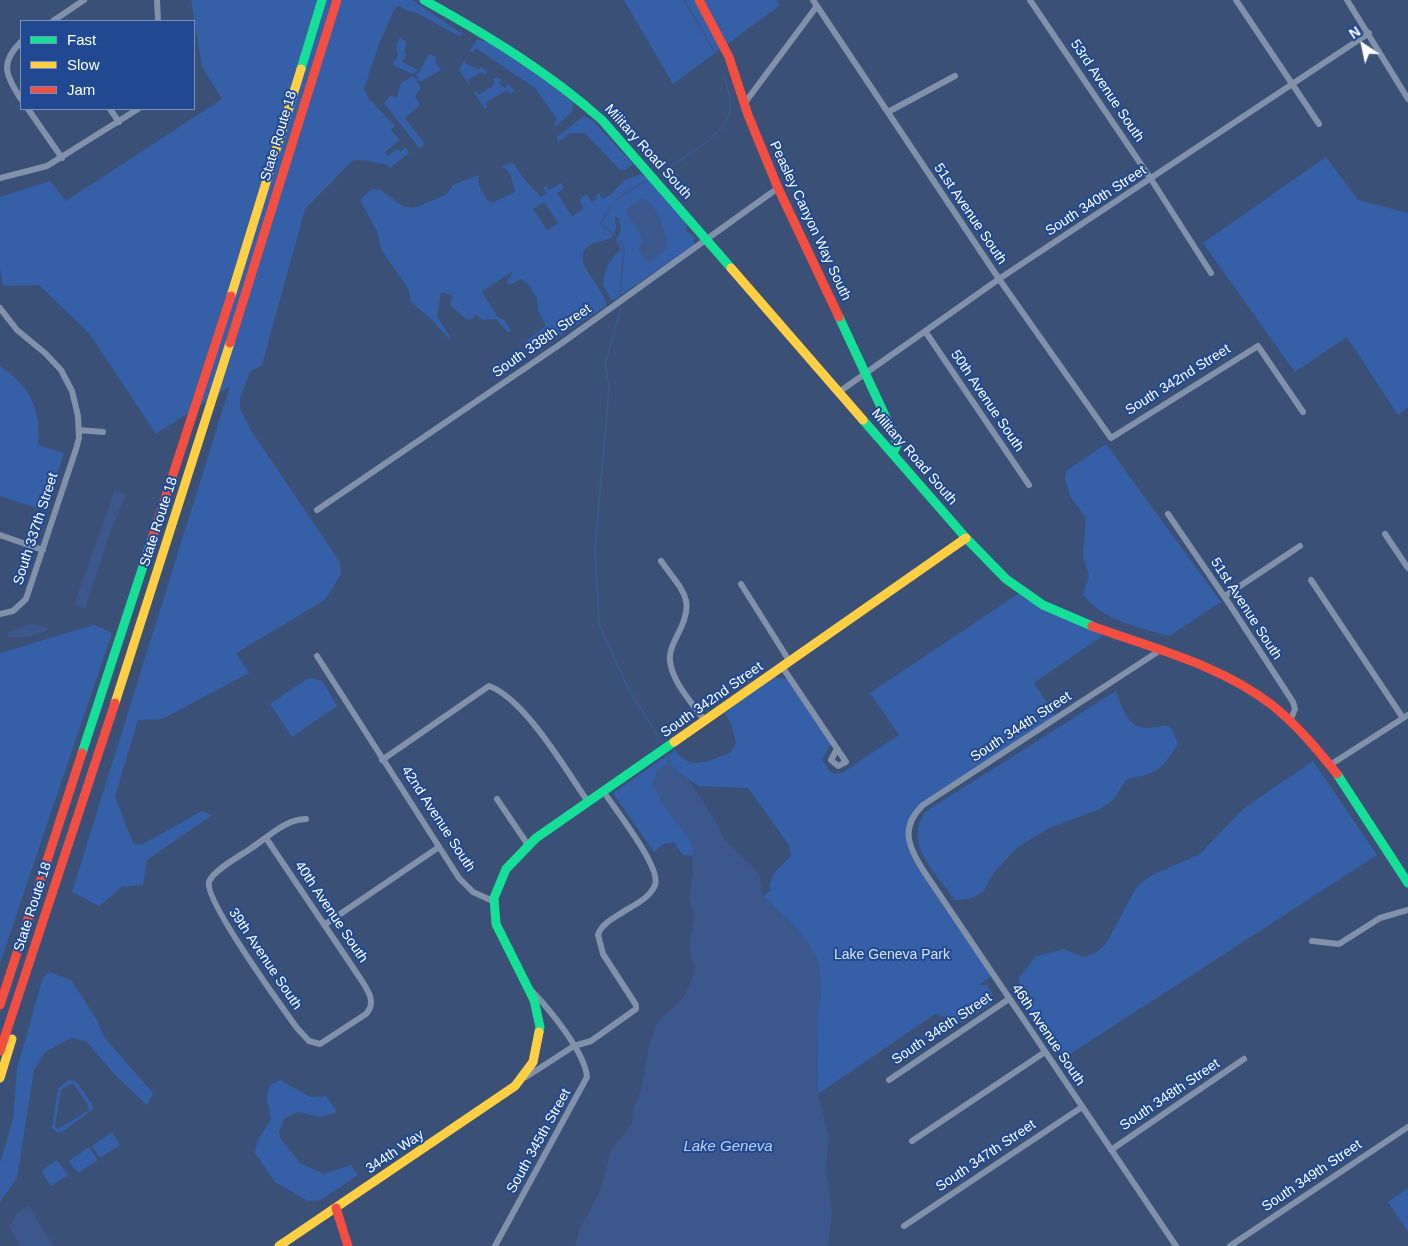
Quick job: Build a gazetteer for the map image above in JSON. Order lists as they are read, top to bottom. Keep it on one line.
{"streets":{"main road":["State Route 18","Military Road South","Peasley Canyon Way South","South 342nd Street","344th Way"],"street":["53rd Avenue South","South 340th Street","51st Avenue South","South 338th Street","50th Avenue South","South 337th Street","South 344th Street","42nd Avenue South","40th Avenue South","39th Avenue South","South 346th Street","46th Avenue South","South 348th Street","South 345th Street","South 347th Street","South 349th Street"]},"crossings":[["53rd Avenue South","South 340th Street"],["Military Road South","South 340th Street"],["Military Road South","51st Avenue South"],["Military Road South","Peasley Canyon Way South"],["Military Road South","South 338th Street"],["Military Road South","South 342nd Street"],["Military Road South","South 344th Street"],["South 340th Street","51st Avenue South"],["South 340th Street","Peasley Canyon Way South"],["South 340th Street","50th Avenue South"],["51st Avenue South","South 342nd Street"],["Peasley Canyon Way South","South 338th Street"],["South 342nd Street","42nd Avenue South"],["South 344th Street","46th Avenue South"],["40th Avenue South","39th Avenue South"],["South 346th Street","46th Avenue South"],["46th Avenue South","South 348th Street"],["46th Avenue South","South 347th Street"]],"water":["Lake Geneva"],"parks":["Lake Geneva Park"],"legend":["Fast","Slow","Jam"],"north":"top left"}
